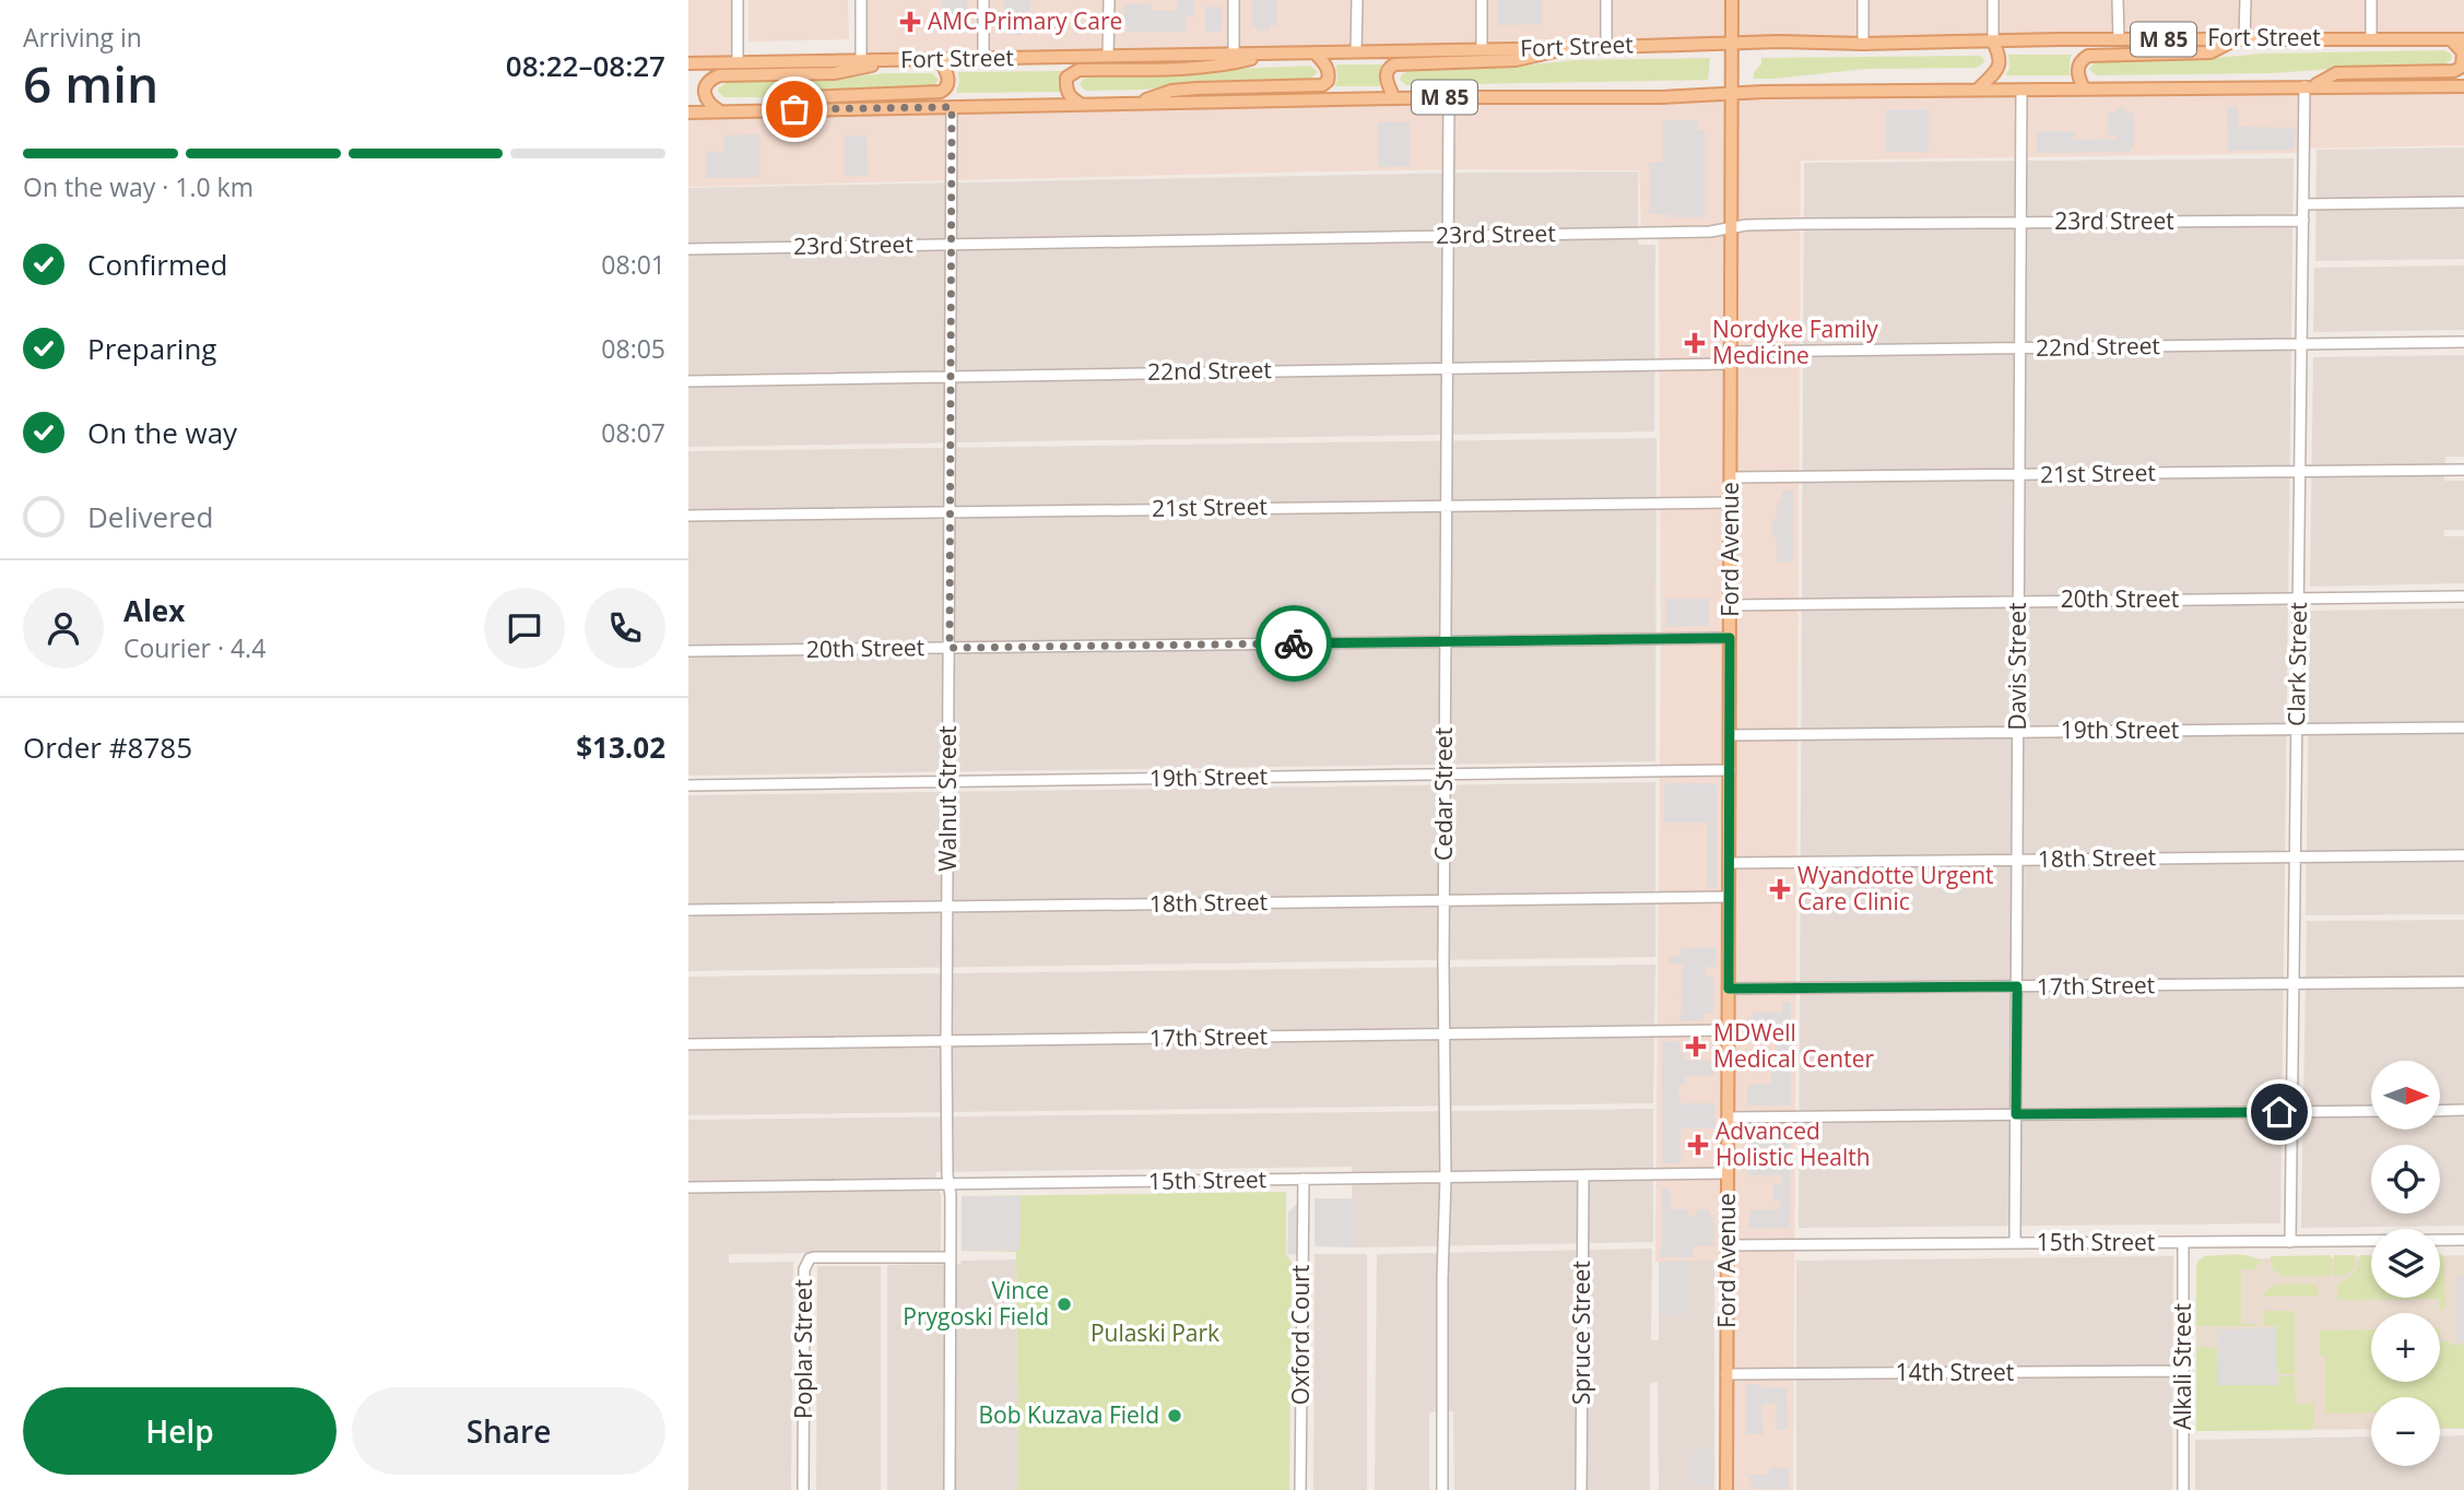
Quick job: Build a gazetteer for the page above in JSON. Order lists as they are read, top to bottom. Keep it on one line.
{"streets":{"main road":["Fort Street","M 85","Ford Avenue"],"street":["23rd Street","22nd Street","21st Street","20th Street","Clark Street","Davis Street","19th Street","Cedar Street","Walnut Street","18th Street","17th Street","15th Street","Spruce Street","Oxford Court","Poplar Street","Alkali Street","14th Street"]},"crossings":[["Fort Street","Ford Avenue"],["Fort Street","Clark Street"],["Fort Street","Davis Street"],["Fort Street","Cedar Street"],["Fort Street","Walnut Street"],["23rd Street","Ford Avenue"],["23rd Street","Clark Street"],["23rd Street","Davis Street"],["23rd Street","Cedar Street"],["23rd Street","Walnut Street"],["22nd Street","Ford Avenue"],["22nd Street","Clark Street"],["22nd Street","Davis Street"],["22nd Street","Cedar Street"],["22nd Street","Walnut Street"],["21st Street","Ford Avenue"],["21st Street","Clark Street"],["21st Street","Davis Street"],["21st Street","Cedar Street"],["21st Street","Walnut Street"],["Ford Avenue","20th Street"],["Ford Avenue","19th Street"],["Ford Avenue","18th Street"],["Ford Avenue","17th Street"],["Ford Avenue","15th Street"],["Ford Avenue","14th Street"],["20th Street","Clark Street"],["20th Street","Davis Street"],["20th Street","Cedar Street"],["20th Street","Walnut Street"],["Clark Street","19th Street"],["Clark Street","18th Street"],["Clark Street","17th Street"],["Clark Street","15th Street"],["Davis Street","19th Street"],["Davis Street","18th Street"],["Davis Street","17th Street"],["Davis Street","15th Street"],["19th Street","Cedar Street"],["19th Street","Walnut Street"],["Cedar Street","18th Street"],["Cedar Street","17th Street"],["Cedar Street","15th Street"],["Walnut Street","18th Street"],["Walnut Street","17th Street"],["Walnut Street","15th Street"],["Walnut Street","Poplar Street"],["15th Street","Spruce Street"],["15th Street","Oxford Court"],["15th Street","Alkali Street"],["Alkali Street","14th Street"]],"parks":["Pulaski Park"],"places":{"health":["AMC Primary Care","Nordyke Family Medicine","Wyandotte Urgent Care Clinic","MDWell Medical Center","Advanced Holistic Health"],"other":["Vince Prygoski Field","Bob Kuzava Field"]},"north":"right","page":{"heading":["6 min","Arriving in","08:22–08:27"],"panel":["Alex","Courier · 4.4","Order #8785","$13.02"],"bar":"On the way · 1.0 km","list":[["Confirmed","08:01"],["Preparing","08:05"],["On the way","08:07"],"Delivered"],"map_buttons":["+","−"],"buttons":["Help","Share"]}}
